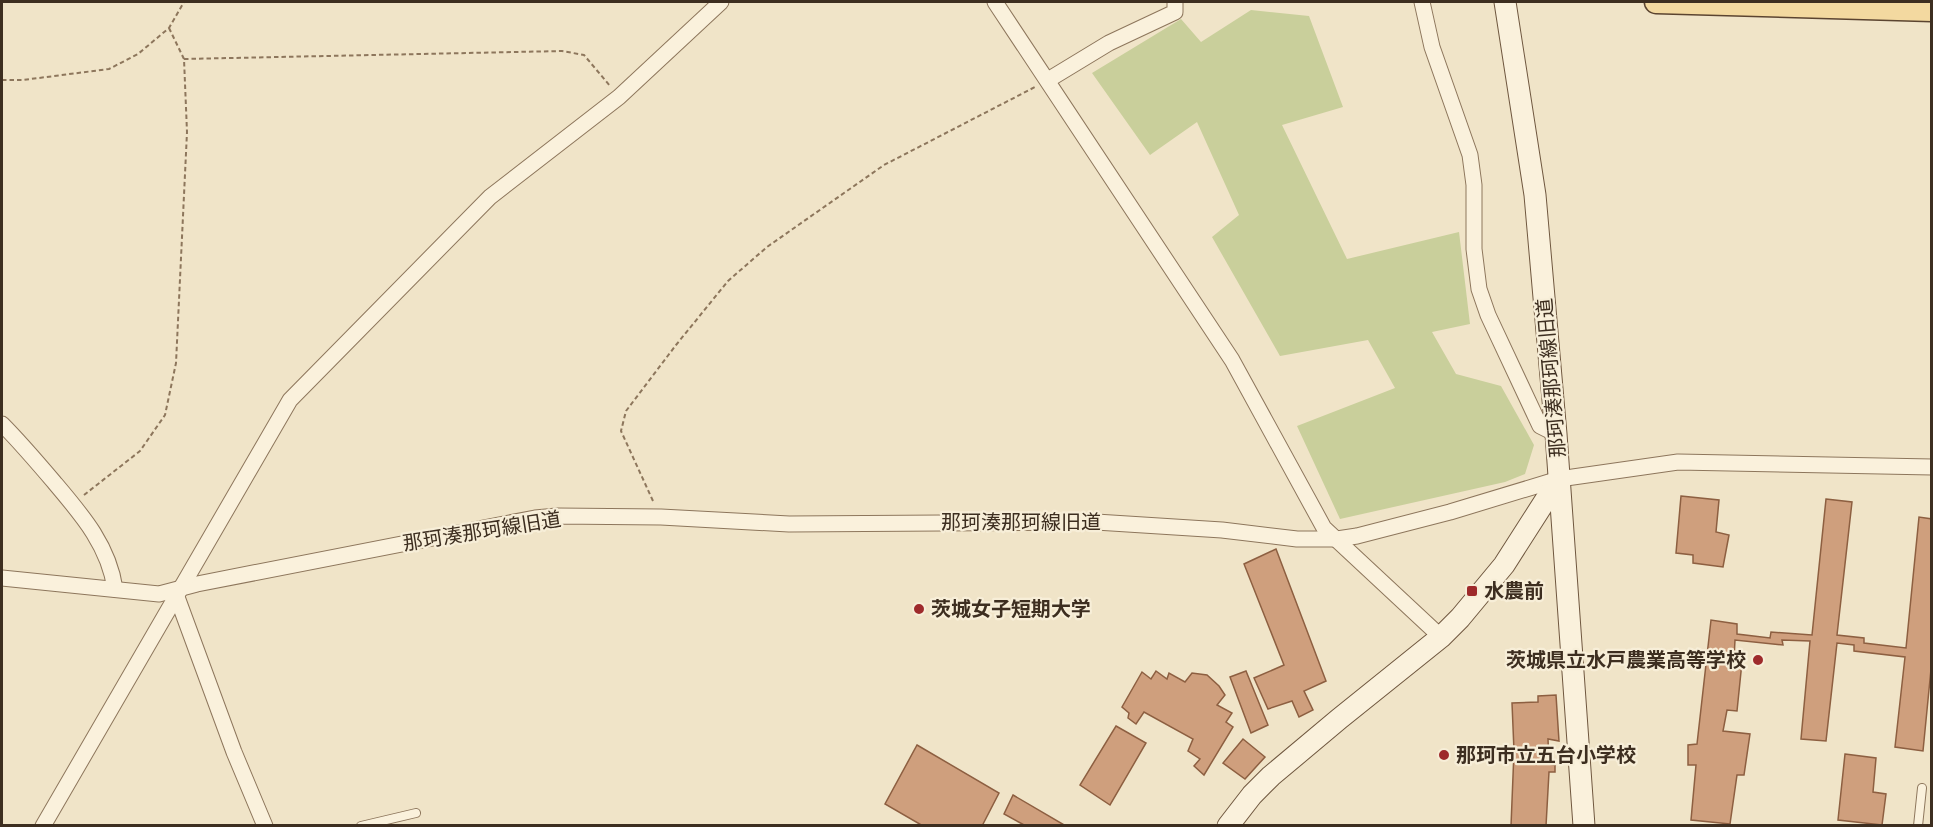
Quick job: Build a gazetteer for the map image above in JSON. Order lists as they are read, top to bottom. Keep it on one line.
{"streets":{"street":["那珂湊那珂線旧道"]},"places":{"transit":["水農前"],"other":["茨城女子短期大学","茨城県立水戸農業高等学校","那珂市立五台小学校"]}}
